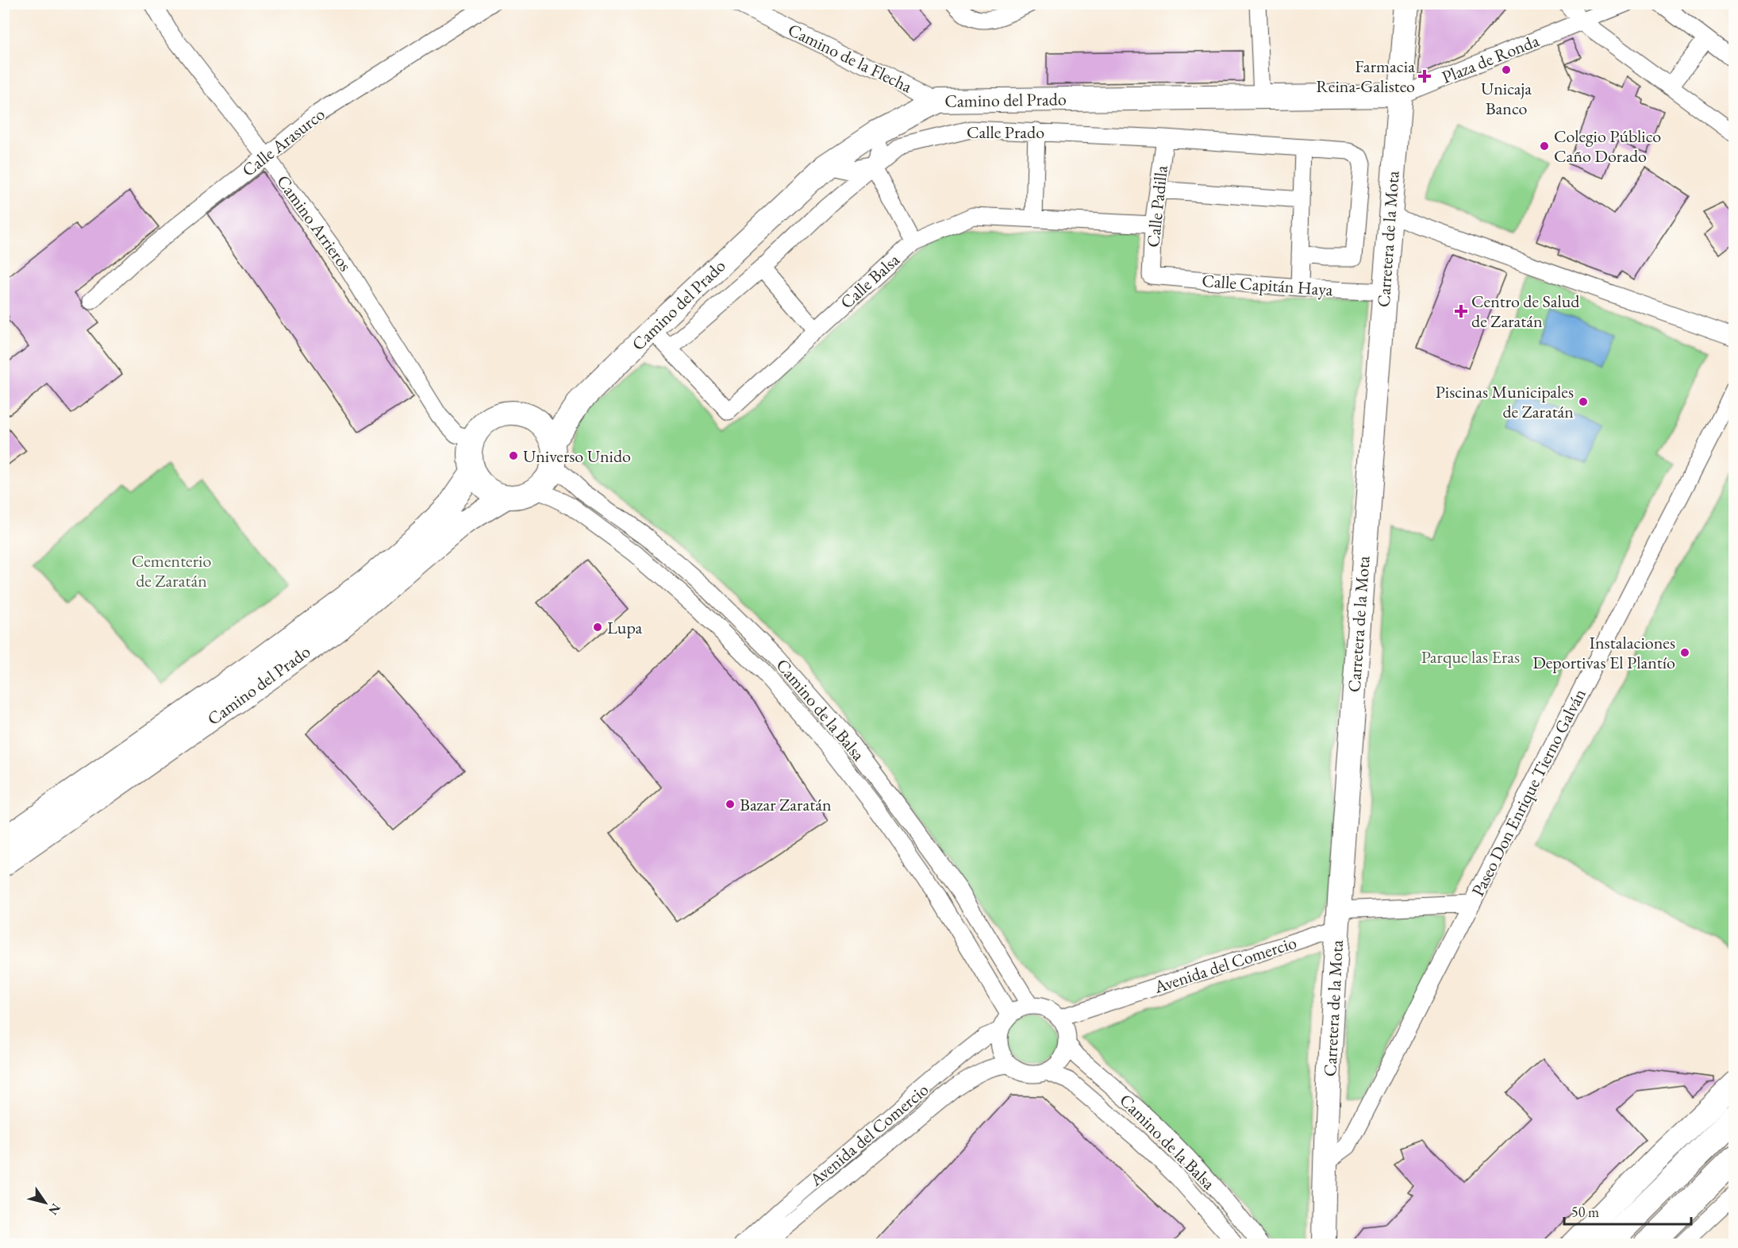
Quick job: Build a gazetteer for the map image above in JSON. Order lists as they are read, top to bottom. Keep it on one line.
{"streets":{"main road":["Camino del Prado","Carretera de la Mota"],"street":["Camino de la Flecha","Plaza de Ronda","Calle Prado","Calle Arasurco","Calle Padilla","Camino Arrieros","Calle Balsa","Calle Capitán Haya","Camino de la Balsa","Paseo Don Enrique Tierno Galván","Avenida del Comercio"]},"crossings":[["Camino de la Flecha","Camino del Prado"],["Plaza de Ronda","Camino del Prado"],["Plaza de Ronda","Carretera de la Mota"],["Camino del Prado","Camino Arrieros"],["Camino del Prado","Carretera de la Mota"],["Camino del Prado","Calle Balsa"],["Camino del Prado","Camino de la Balsa"],["Calle Prado","Calle Padilla"],["Calle Prado","Calle Balsa"],["Calle Arasurco","Camino Arrieros"],["Calle Padilla","Calle Balsa"],["Calle Padilla","Calle Capitán Haya"],["Camino Arrieros","Camino de la Balsa"],["Carretera de la Mota","Calle Capitán Haya"],["Carretera de la Mota","Paseo Don Enrique Tierno Galván"],["Carretera de la Mota","Avenida del Comercio"],["Camino de la Balsa","Avenida del Comercio"],["Paseo Don Enrique Tierno Galván","Avenida del Comercio"]],"parks":["Cementerio de Zaratán","Parque las Eras"],"places":{"other":["Unicaja Banco","Colegio Público Caño Dorado","Piscinas Municipales de Zaratán","Universo Unido","Lupa","Instalaciones Deportivas El Plantío","Bazar Zaratán"],"health":["Farmacia Reina-Galisteo","Centro de Salud de Zaratán"]},"scale_bar":"50 m","north":"bottom right"}
